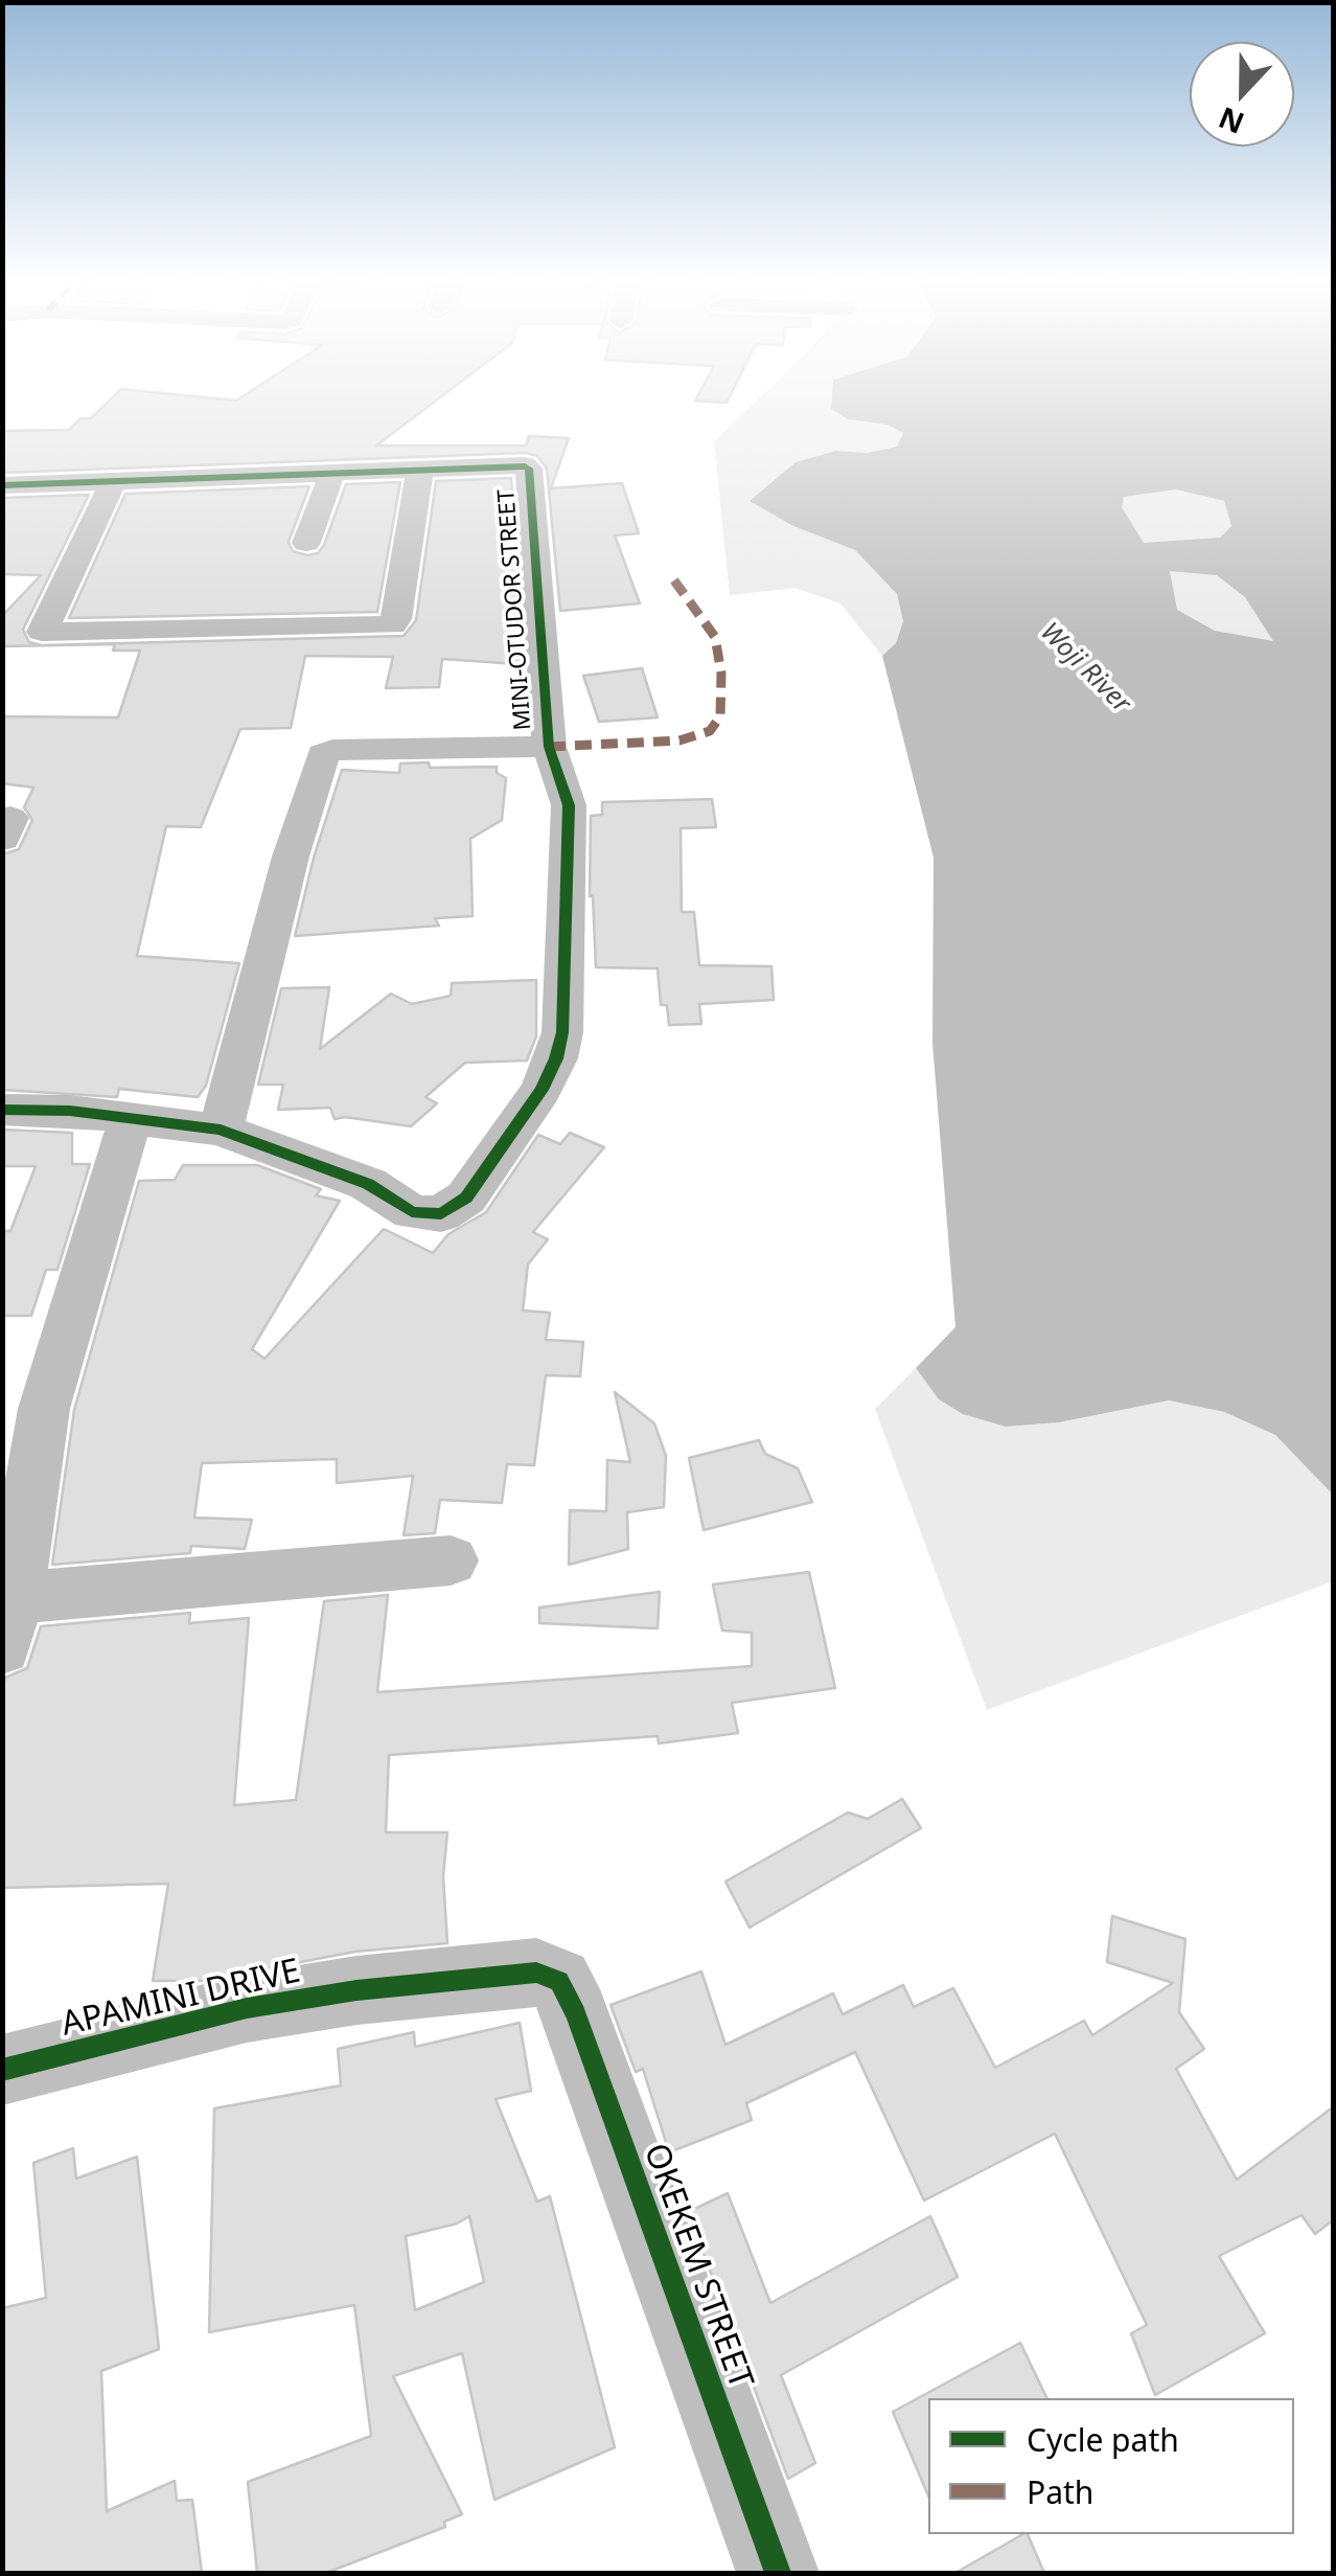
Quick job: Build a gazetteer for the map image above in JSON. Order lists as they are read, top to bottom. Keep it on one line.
{"streets":{"street":["MINI-OTUDOR STREET","APAMINI DRIVE","OKEKEM STREET"]},"crossings":[["APAMINI DRIVE","OKEKEM STREET"]],"water":["Woji River"],"legend":["Cycle path","Path"],"north":"bottom"}
